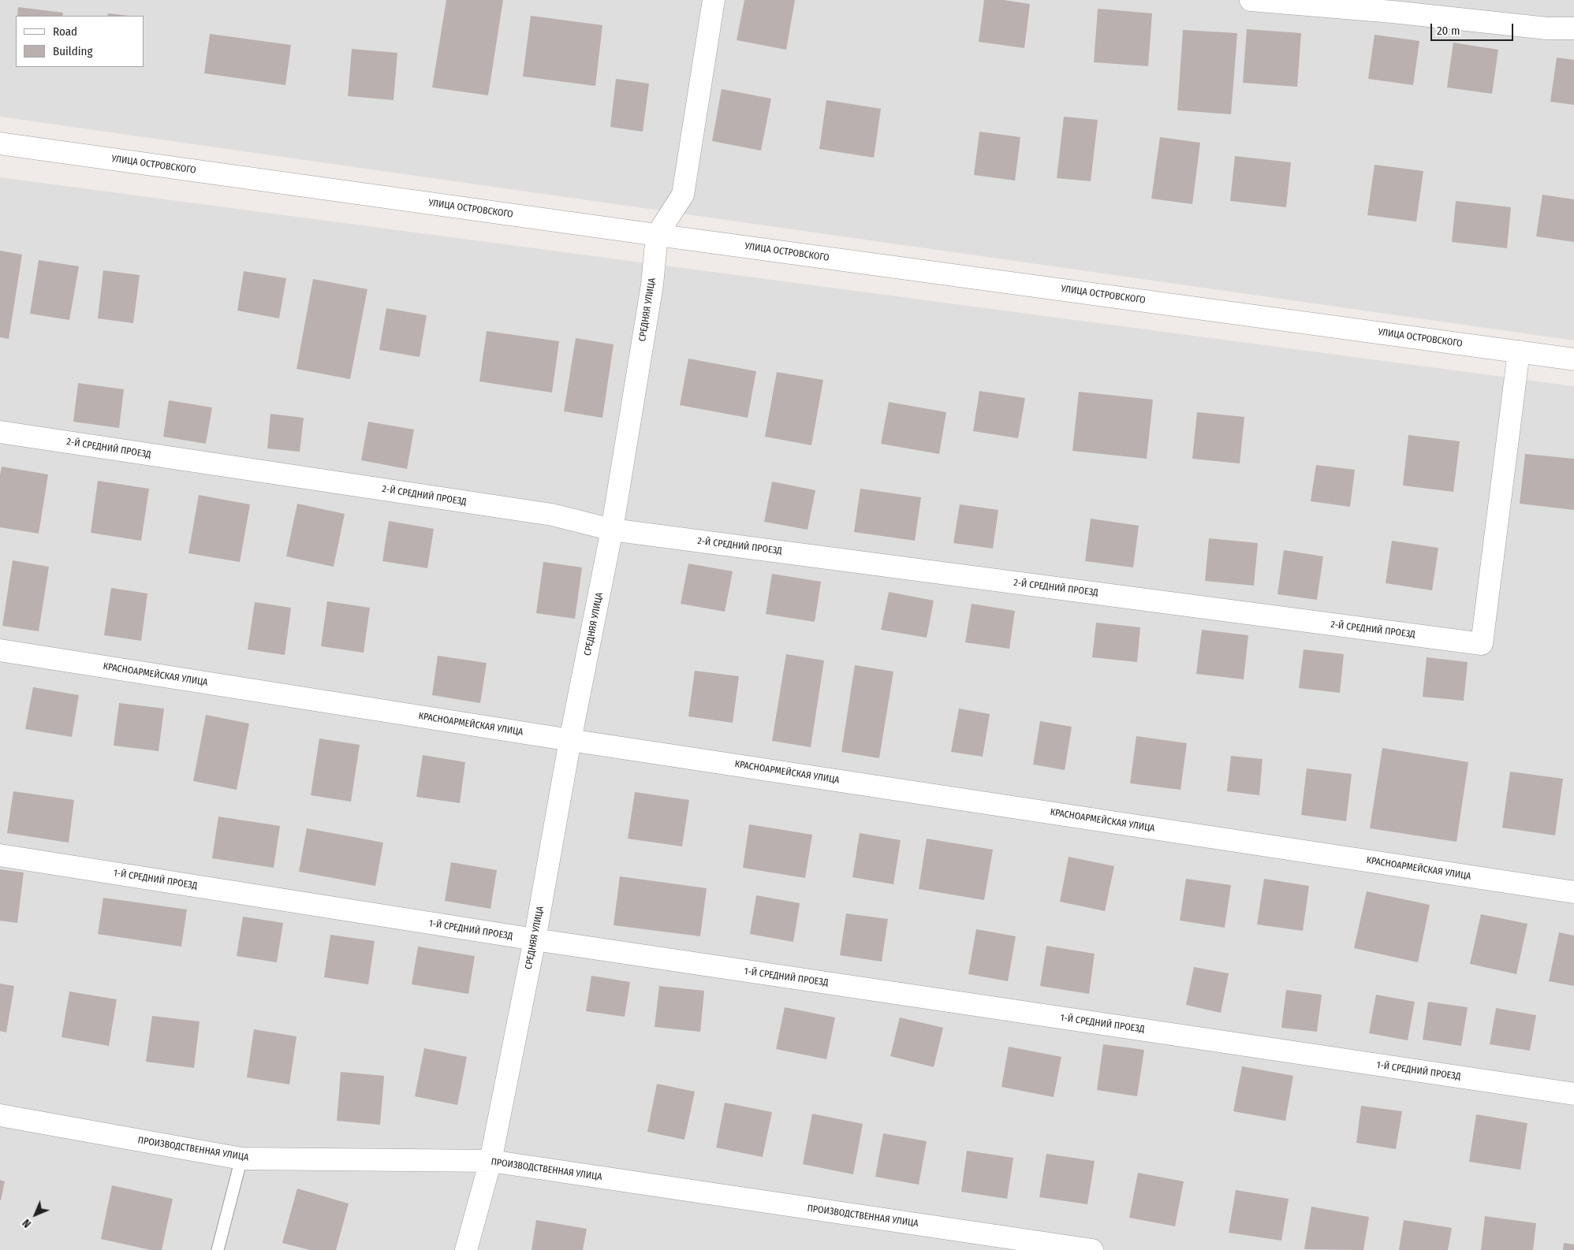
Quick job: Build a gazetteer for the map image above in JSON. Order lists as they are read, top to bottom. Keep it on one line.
{"streets":{"street":["УЛИЦА ОСТРОВСКОГО","СРЕДНЯЯ УЛИЦА","2-Й СРЕДНИЙ ПРОЕЗД","КРАСНОАРМЕЙСКАЯ УЛИЦА","1-Й СРЕДНИЙ ПРОЕЗД","ПРОИЗВОДСТВЕННАЯ УЛИЦА"]},"crossings":[["УЛИЦА ОСТРОВСКОГО","СРЕДНЯЯ УЛИЦА"],["УЛИЦА ОСТРОВСКОГО","2-Й СРЕДНИЙ ПРОЕЗД"],["СРЕДНЯЯ УЛИЦА","2-Й СРЕДНИЙ ПРОЕЗД"],["СРЕДНЯЯ УЛИЦА","КРАСНОАРМЕЙСКАЯ УЛИЦА"],["СРЕДНЯЯ УЛИЦА","1-Й СРЕДНИЙ ПРОЕЗД"],["СРЕДНЯЯ УЛИЦА","ПРОИЗВОДСТВЕННАЯ УЛИЦА"]],"legend":["Road","Building"],"scale_bar":"20 m","north":"bottom left"}
